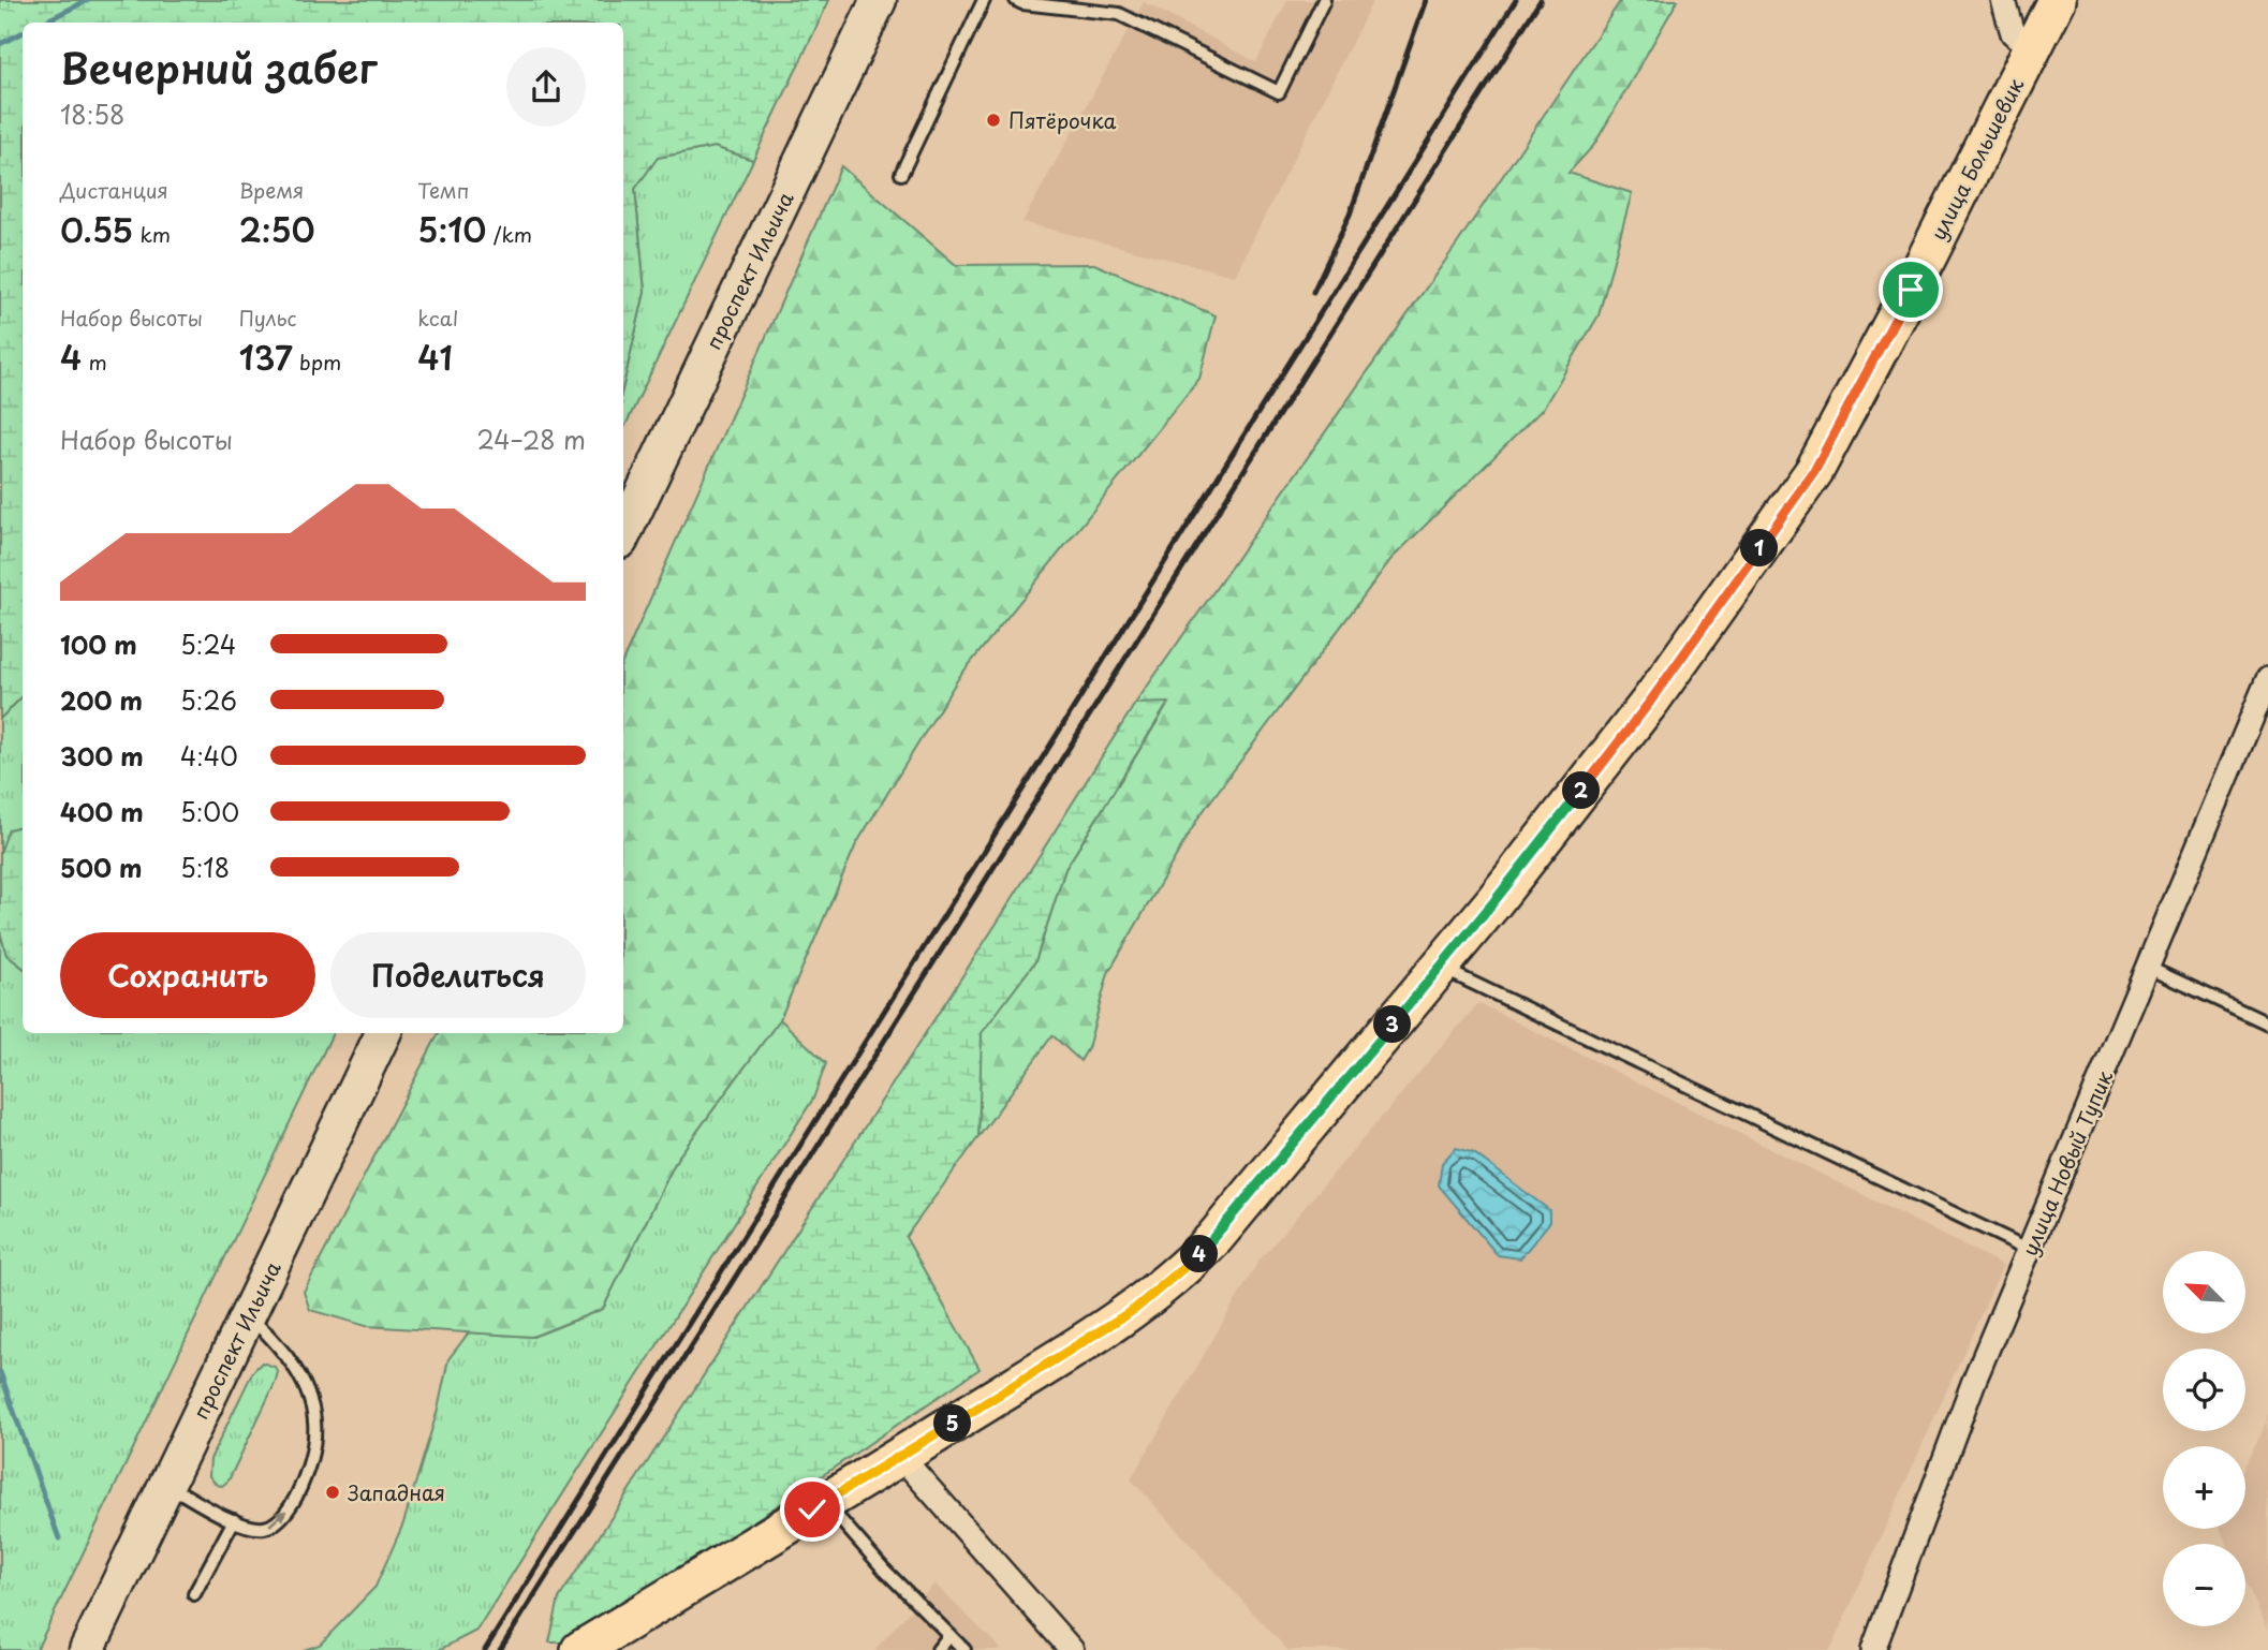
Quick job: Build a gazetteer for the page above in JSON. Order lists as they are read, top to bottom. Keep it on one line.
{"streets":{"main road":["улица Большевик"],"street":["проспект Ильича","улица Новый Тупик"]},"places":["Пятёрочка","Западная"],"north":"top left","page":{"heading":["Вечерний забег","18:58"],"stats":[["Дистанция","0.55 km"],["Время","2:50"],["Темп","5:10 /km"],["Набор высоты","4 m"],["Пульс","137 bpm"],["kcal","41"]],"chart":["Набор высоты","24–28 m"],"pins":["1","2","3","4","5"],"list":[{"name":"100 m","note":"5:24"},{"name":"200 m","note":"5:26"},{"name":"300 m","note":"4:40"},{"name":"400 m","note":"5:00"},{"name":"500 m","note":"5:18"}],"buttons":["Сохранить","Поделиться"],"map_buttons":["+","−"]}}
